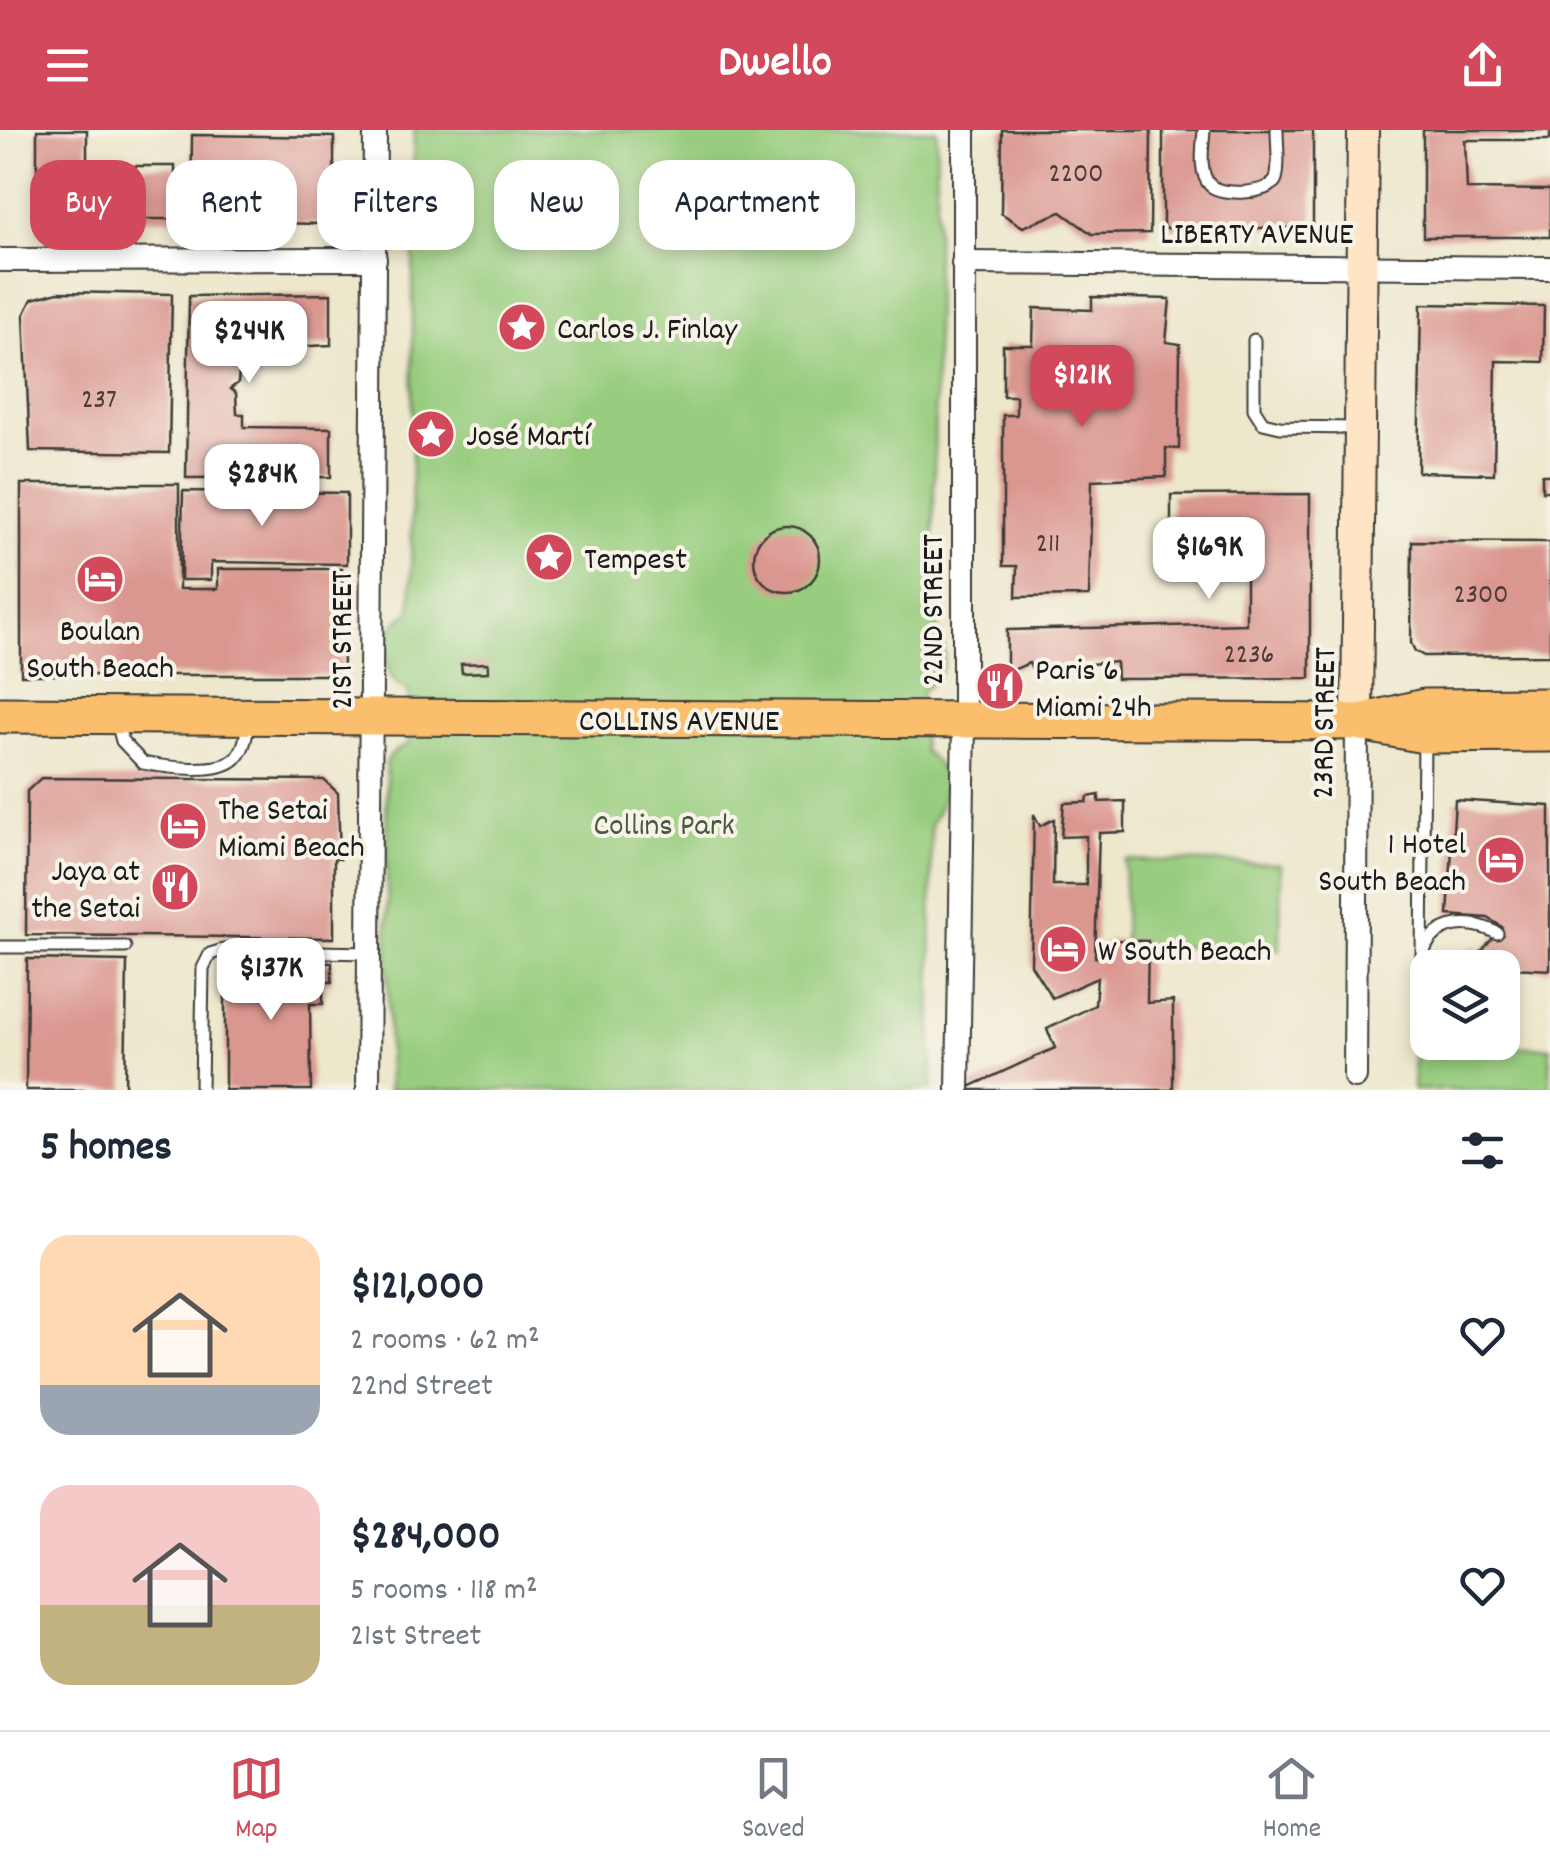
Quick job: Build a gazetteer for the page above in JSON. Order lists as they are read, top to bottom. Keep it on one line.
{"streets":{"main road":["COLLINS AVENUE","23RD STREET"],"street":["LIBERTY AVENUE","22ND STREET","21ST STREET"]},"crossings":[["LIBERTY AVENUE","22ND STREET"],["LIBERTY AVENUE","23RD STREET"],["22ND STREET","COLLINS AVENUE"],["21ST STREET","COLLINS AVENUE"],["COLLINS AVENUE","23RD STREET"]],"parks":["Collins Park"],"places":{"place":["Carlos J. Finlay","José Martí","Tempest"],"hotel":["Boulan South Beach","The Setai Miami Beach","1 Hotel South Beach","W South Beach"],"restaurant":["Paris 6 Miami 24h","Jaya at the Setai"]},"house_numbers":["2200","237","211","2300","2236"],"page":{"header":"Dwello","chip":["Buy","Rent","Filters","New","Apartment"],"price":["$244K","$121K","$284K","$169K","$137K"],"heading":"5 homes","list":[{"name":"$121,000","note":"2 rooms · 62 m² · 22nd Street"},{"name":"$284,000","note":"5 rooms · 118 m² · 21st Street"}],"tabs":["Map","Saved","Home"]}}
